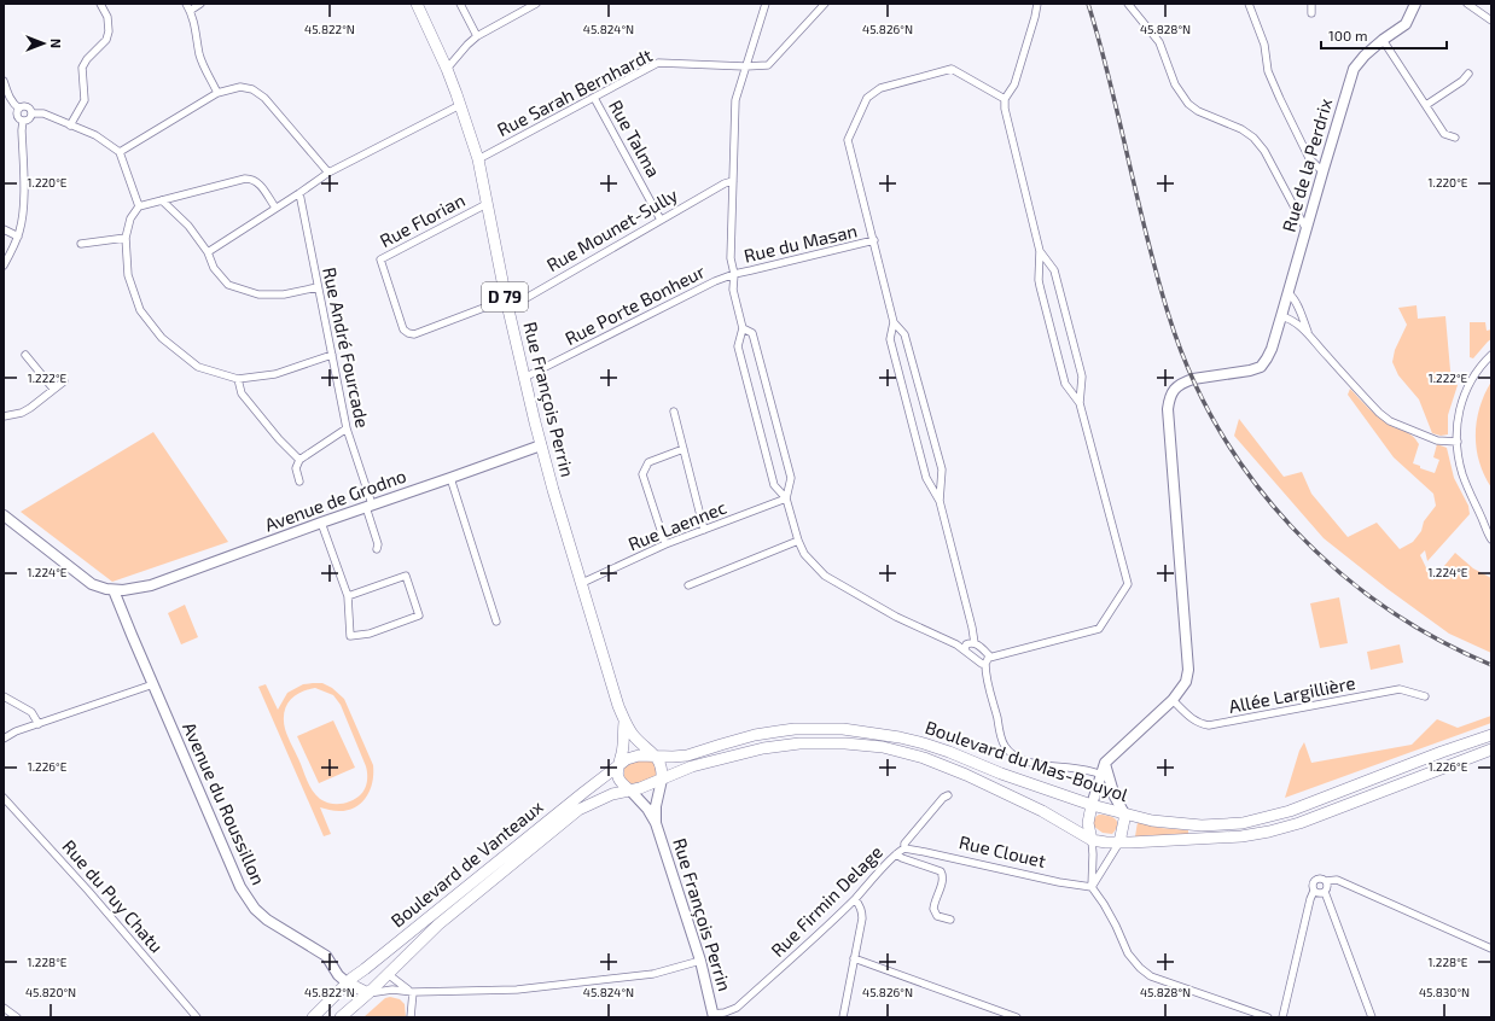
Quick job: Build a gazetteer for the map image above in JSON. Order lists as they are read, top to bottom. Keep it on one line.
{"streets":{"main road":["D 79","Rue François Perrin","Boulevard du Mas-Bouyol","Boulevard de Vanteaux"],"street":["Rue Sarah Bernhardt","Rue Talma","Rue de la Perdrix","Rue Florian","Rue Mounet-Sully","Rue du Masan","Rue Porte Bonheur","Rue André Fourcade","Avenue de Grodno","Rue Laennec","Allée Largillière","Avenue du Roussillon","Rue Clouet","Rue du Puy Chatu","Rue Firmin Delage"]},"crossings":[["Rue Sarah Bernhardt","Rue Talma"],["Rue Sarah Bernhardt","Rue François Perrin"],["Rue Talma","Rue Mounet-Sully"],["Rue de la Perdrix","Allée Largillière"],["Rue Florian","Rue Mounet-Sully"],["Rue Florian","Rue François Perrin"],["Rue Mounet-Sully","Rue François Perrin"],["Rue du Masan","Rue Porte Bonheur"],["Rue Porte Bonheur","Rue François Perrin"],["Rue André Fourcade","Avenue de Grodno"],["Rue François Perrin","Avenue de Grodno"],["Rue François Perrin","Rue Laennec"],["Rue François Perrin","Boulevard du Mas-Bouyol"],["Rue François Perrin","Boulevard de Vanteaux"],["Rue François Perrin","Rue Firmin Delage"],["Avenue de Grodno","Avenue du Roussillon"],["Boulevard du Mas-Bouyol","Boulevard de Vanteaux"],["Avenue du Roussillon","Boulevard de Vanteaux"],["Rue Clouet","Rue Firmin Delage"]],"scale_bar":"100 m","north":"right","coordinates":["45.822°N","45.824°N","45.826°N","45.828°N","1.220°E","1.222°E","1.224°E","1.226°E","1.228°E","45.820°N","45.830°N"]}
